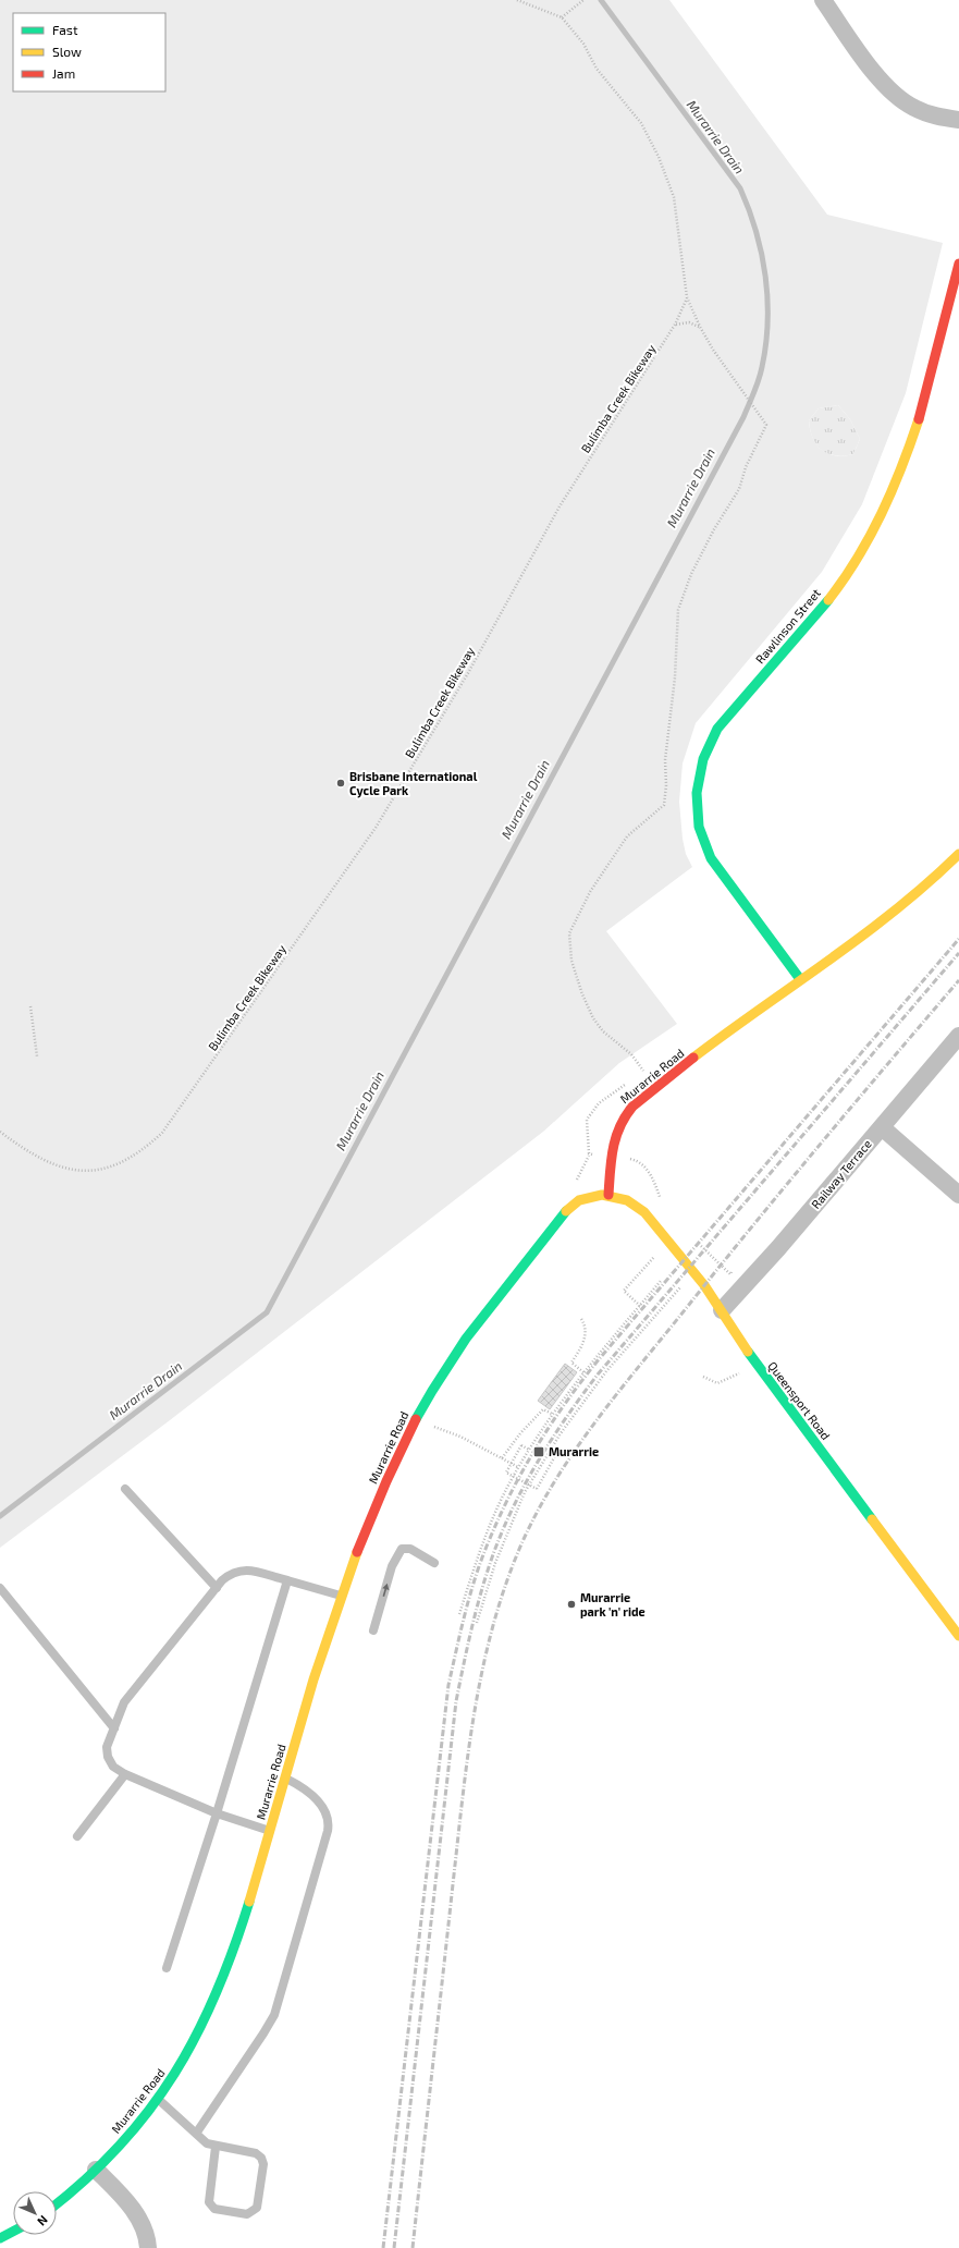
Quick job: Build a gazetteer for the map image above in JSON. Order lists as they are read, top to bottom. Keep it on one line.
{"streets":{"street":["Rawlinson Street","Murarrie Road","Railway Terrace","Queensport Road"],"path":["Bulimba Creek Bikeway"]},"crossings":[["Rawlinson Street","Murarrie Road"],["Murarrie Road","Queensport Road"],["Railway Terrace","Queensport Road"]],"water":["Murarrie Drain"],"places":{"other":["Brisbane International Cycle Park","Murarrie park 'n' ride"],"transit":["Murarrie"]},"legend":["Fast","Slow","Jam"],"north":"bottom right"}
